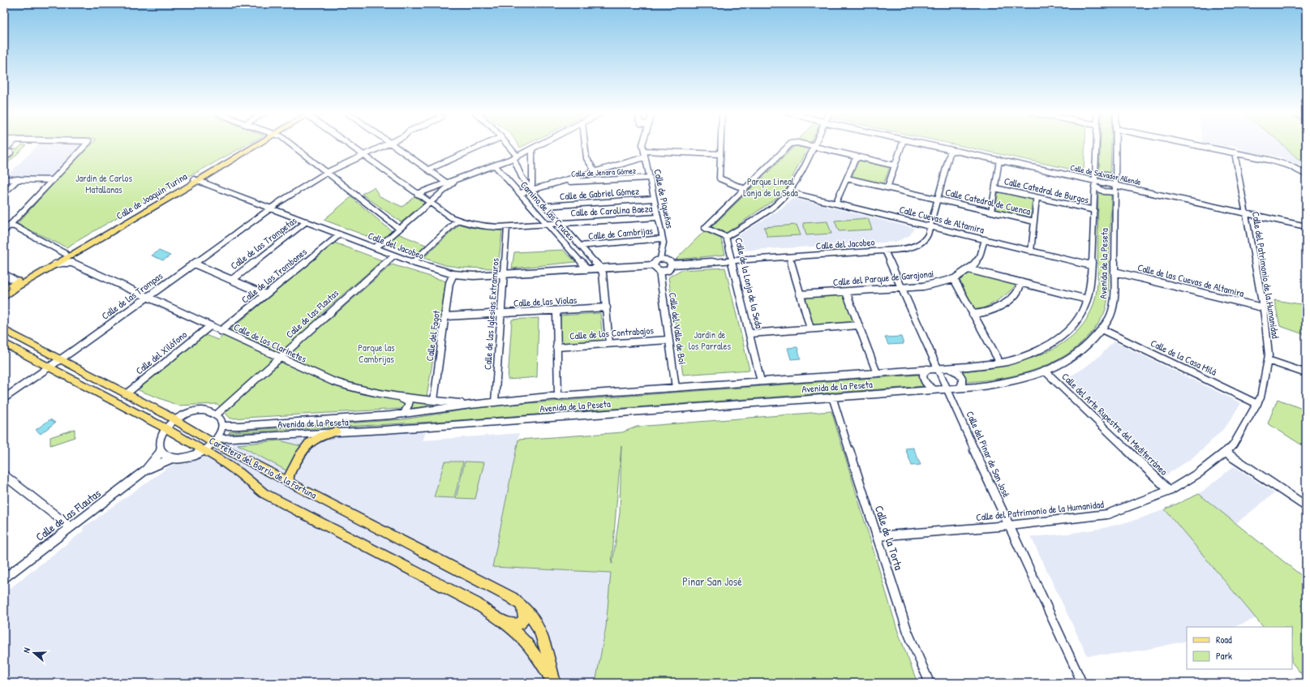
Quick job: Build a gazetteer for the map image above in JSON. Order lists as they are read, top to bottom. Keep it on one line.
{"streets":{"main road":["Calle de Joaquín Turina","Carretera del Barrio de la Fortuna"],"street":["Calle de Jenara Gómez","Calle de Salvador Allende","Calle Catedral de Burgos","Calle de Gabriel Gómez","Calle de Piqueñas","Calle Catedral de Cuenca","Camino de las Cruces","Calle de Carolina Baeza","Calle Cuevas de Altamira","Calle de Cambrijas","Calle de las Trompetas","Calle del Jacobeo","Avenida de la Peseta","Calle del Patrimonio de la Humanidad","Calle de los Trombones","Calle del Parque de Garajonai","Calle de las Cuevas de Altamira","Calle de la Lonja de la Seda","Calle de las Trompas","Calle de las Violas","Calle de las Flautas","Calle de las Iglesias Extramuros","Calle del Valle de Boí","Calle de los Contrabajos","Calle del Fagot","Calle de los Clarinetes","Calle del Xilófono","Calle de la Casa Milá","Calle del Arte Rupestre del Mediterráneo","Calle del Pinar de San José","Calle de la Torta"]},"crossings":[["Calle de Jenara Gómez","Calle de Piqueñas"],["Calle de Salvador Allende","Calle del Jacobeo"],["Calle de Salvador Allende","Avenida de la Peseta"],["Calle de Salvador Allende","Calle del Patrimonio de la Humanidad"],["Calle Catedral de Burgos","Avenida de la Peseta"],["Calle de Gabriel Gómez","Calle de Piqueñas"],["Calle de Gabriel Gómez","Camino de las Cruces"],["Calle de Joaquín Turina","Calle del Jacobeo"],["Calle de Joaquín Turina","Calle de los Clarinetes"],["Calle de Piqueñas","Calle de Carolina Baeza"],["Calle de Piqueñas","Calle de Cambrijas"],["Calle de Piqueñas","Calle del Jacobeo"],["Calle de Piqueñas","Calle del Valle de Boí"],["Calle Catedral de Cuenca","Calle del Jacobeo"],["Camino de las Cruces","Calle de Carolina Baeza"],["Camino de las Cruces","Calle de Cambrijas"],["Camino de las Cruces","Calle del Jacobeo"],["Calle de Carolina Baeza","Calle de las Trompas"],["Calle de Carolina Baeza","Calle de las Iglesias Extramuros"],["Calle Cuevas de Altamira","Calle del Jacobeo"],["Calle Cuevas de Altamira","Avenida de la Peseta"],["Calle Cuevas de Altamira","Calle del Parque de Garajonai"],["Calle Cuevas de Altamira","Calle de la Lonja de la Seda"],["Calle de las Trompetas","Calle del Jacobeo"],["Calle del Jacobeo","Calle de los Trombones"],["Calle del Jacobeo","Calle de la Lonja de la Seda"],["Calle del Jacobeo","Calle de las Trompas"],["Calle del Jacobeo","Calle de las Flautas"],["Calle del Jacobeo","Calle de las Iglesias Extramuros"],["Calle del Jacobeo","Calle del Valle de Boí"],["Calle del Jacobeo","Calle del Fagot"],["Calle del Jacobeo","Calle del Pinar de San José"],["Avenida de la Peseta","Calle de las Cuevas de Altamira"],["Avenida de la Peseta","Calle de la Lonja de la Seda"],["Avenida de la Peseta","Calle de las Iglesias Extramuros"],["Avenida de la Peseta","Calle del Valle de Boí"],["Avenida de la Peseta","Calle de los Clarinetes"],["Avenida de la Peseta","Calle de la Casa Milá"],["Avenida de la Peseta","Calle del Arte Rupestre del Mediterráneo"],["Avenida de la Peseta","Calle del Pinar de San José"],["Avenida de la Peseta","Carretera del Barrio de la Fortuna"],["Avenida de la Peseta","Calle de la Torta"],["Calle del Patrimonio de la Humanidad","Calle de las Cuevas de Altamira"],["Calle del Patrimonio de la Humanidad","Calle de la Casa Milá"],["Calle del Patrimonio de la Humanidad","Calle del Arte Rupestre del Mediterráneo"],["Calle del Patrimonio de la Humanidad","Calle del Pinar de San José"],["Calle del Patrimonio de la Humanidad","Calle de la Torta"],["Calle de los Trombones","Calle de los Clarinetes"],["Calle del Parque de Garajonai","Calle del Pinar de San José"],["Calle de las Trompas","Calle de los Clarinetes"],["Calle de las Trompas","Carretera del Barrio de la Fortuna"],["Calle de las Violas","Calle de las Iglesias Extramuros"],["Calle de las Violas","Calle del Fagot"],["Calle de las Flautas","Calle de los Clarinetes"],["Calle del Valle de Boí","Calle de los Contrabajos"],["Calle del Fagot","Calle de los Clarinetes"],["Calle de los Clarinetes","Calle del Xilófono"],["Calle del Xilófono","Carretera del Barrio de la Fortuna"]],"parks":["Jardín de Carlos Matallanas","Parque Lineal Lonja de la Seda","Jardín de los Parrales","Parque las Cambrijas","Pinar San José"],"legend":["Road","Park"],"north":"left"}
